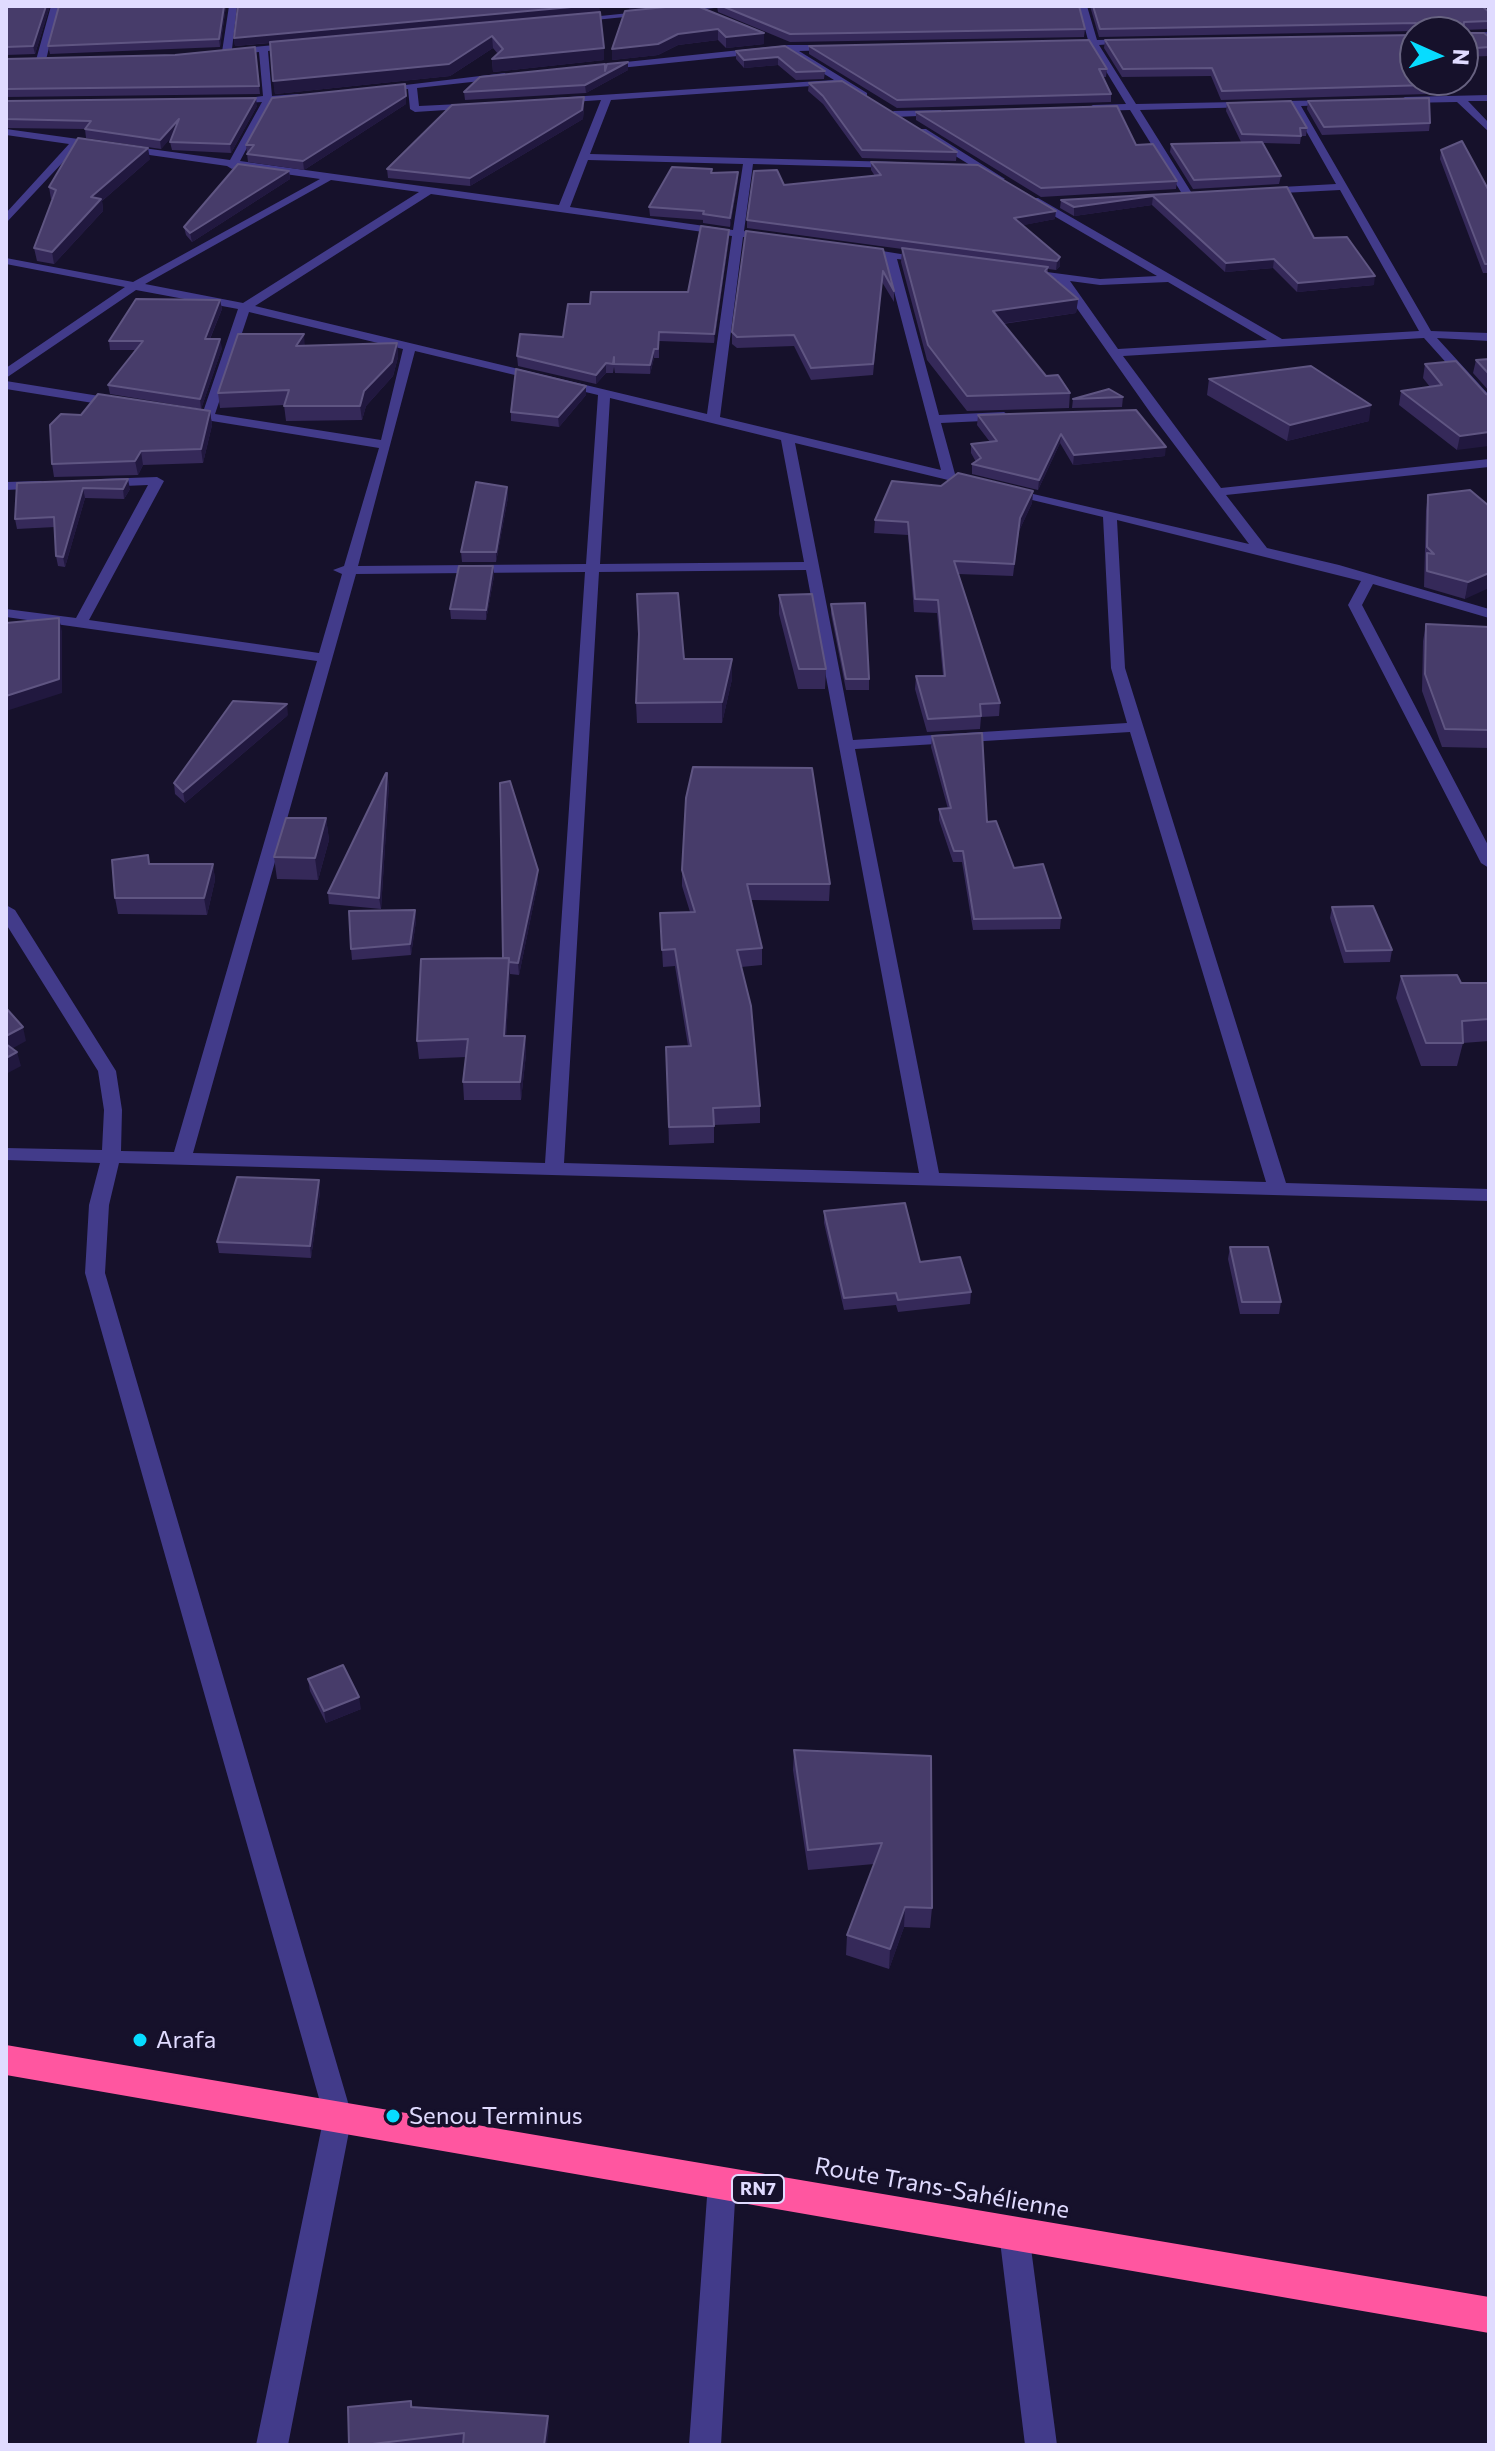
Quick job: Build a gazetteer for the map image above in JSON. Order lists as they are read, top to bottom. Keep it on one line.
{"streets":{"highway":["Route Trans-Sahélienne","RN7"]},"places":["Arafa","Senou Terminus"],"north":"right"}
